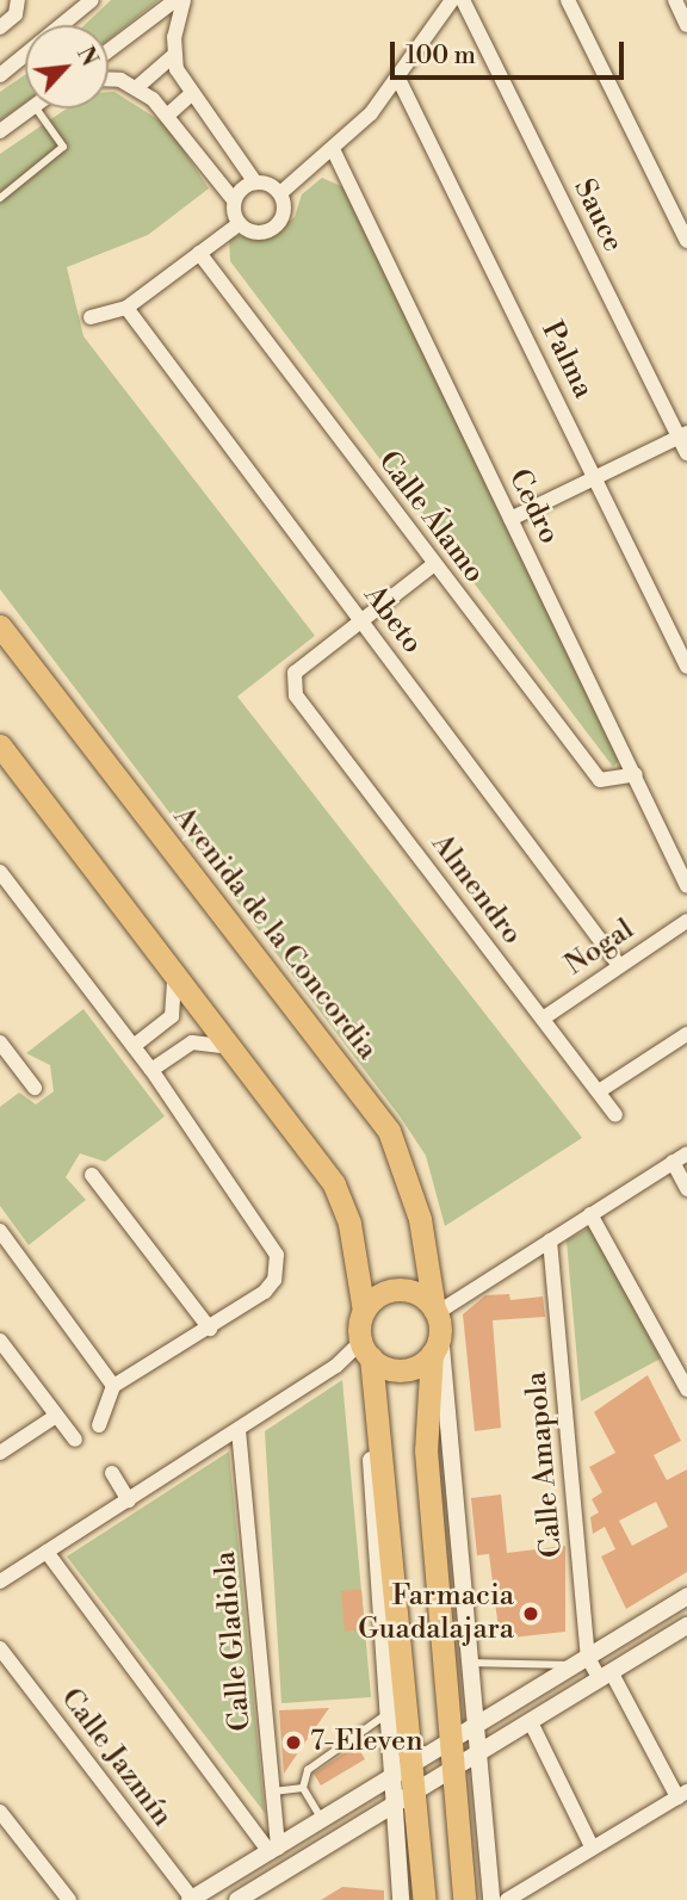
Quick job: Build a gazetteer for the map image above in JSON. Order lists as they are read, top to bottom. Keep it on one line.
{"streets":{"main road":["Avenida de la Concordia"],"street":["Sauce","Palma","Cedro","Calle Álamo","Abeto","Almendro","Nogal","Calle Amapola","Calle Gladiola","Calle Jazmín"]},"crossings":[["Cedro","Calle Álamo"],["Abeto","Almendro"],["Abeto","Nogal"],["Almendro","Nogal"]],"places":["Farmacia Guadalajara","7-Eleven"],"scale_bar":"100 m","north":"top right"}
